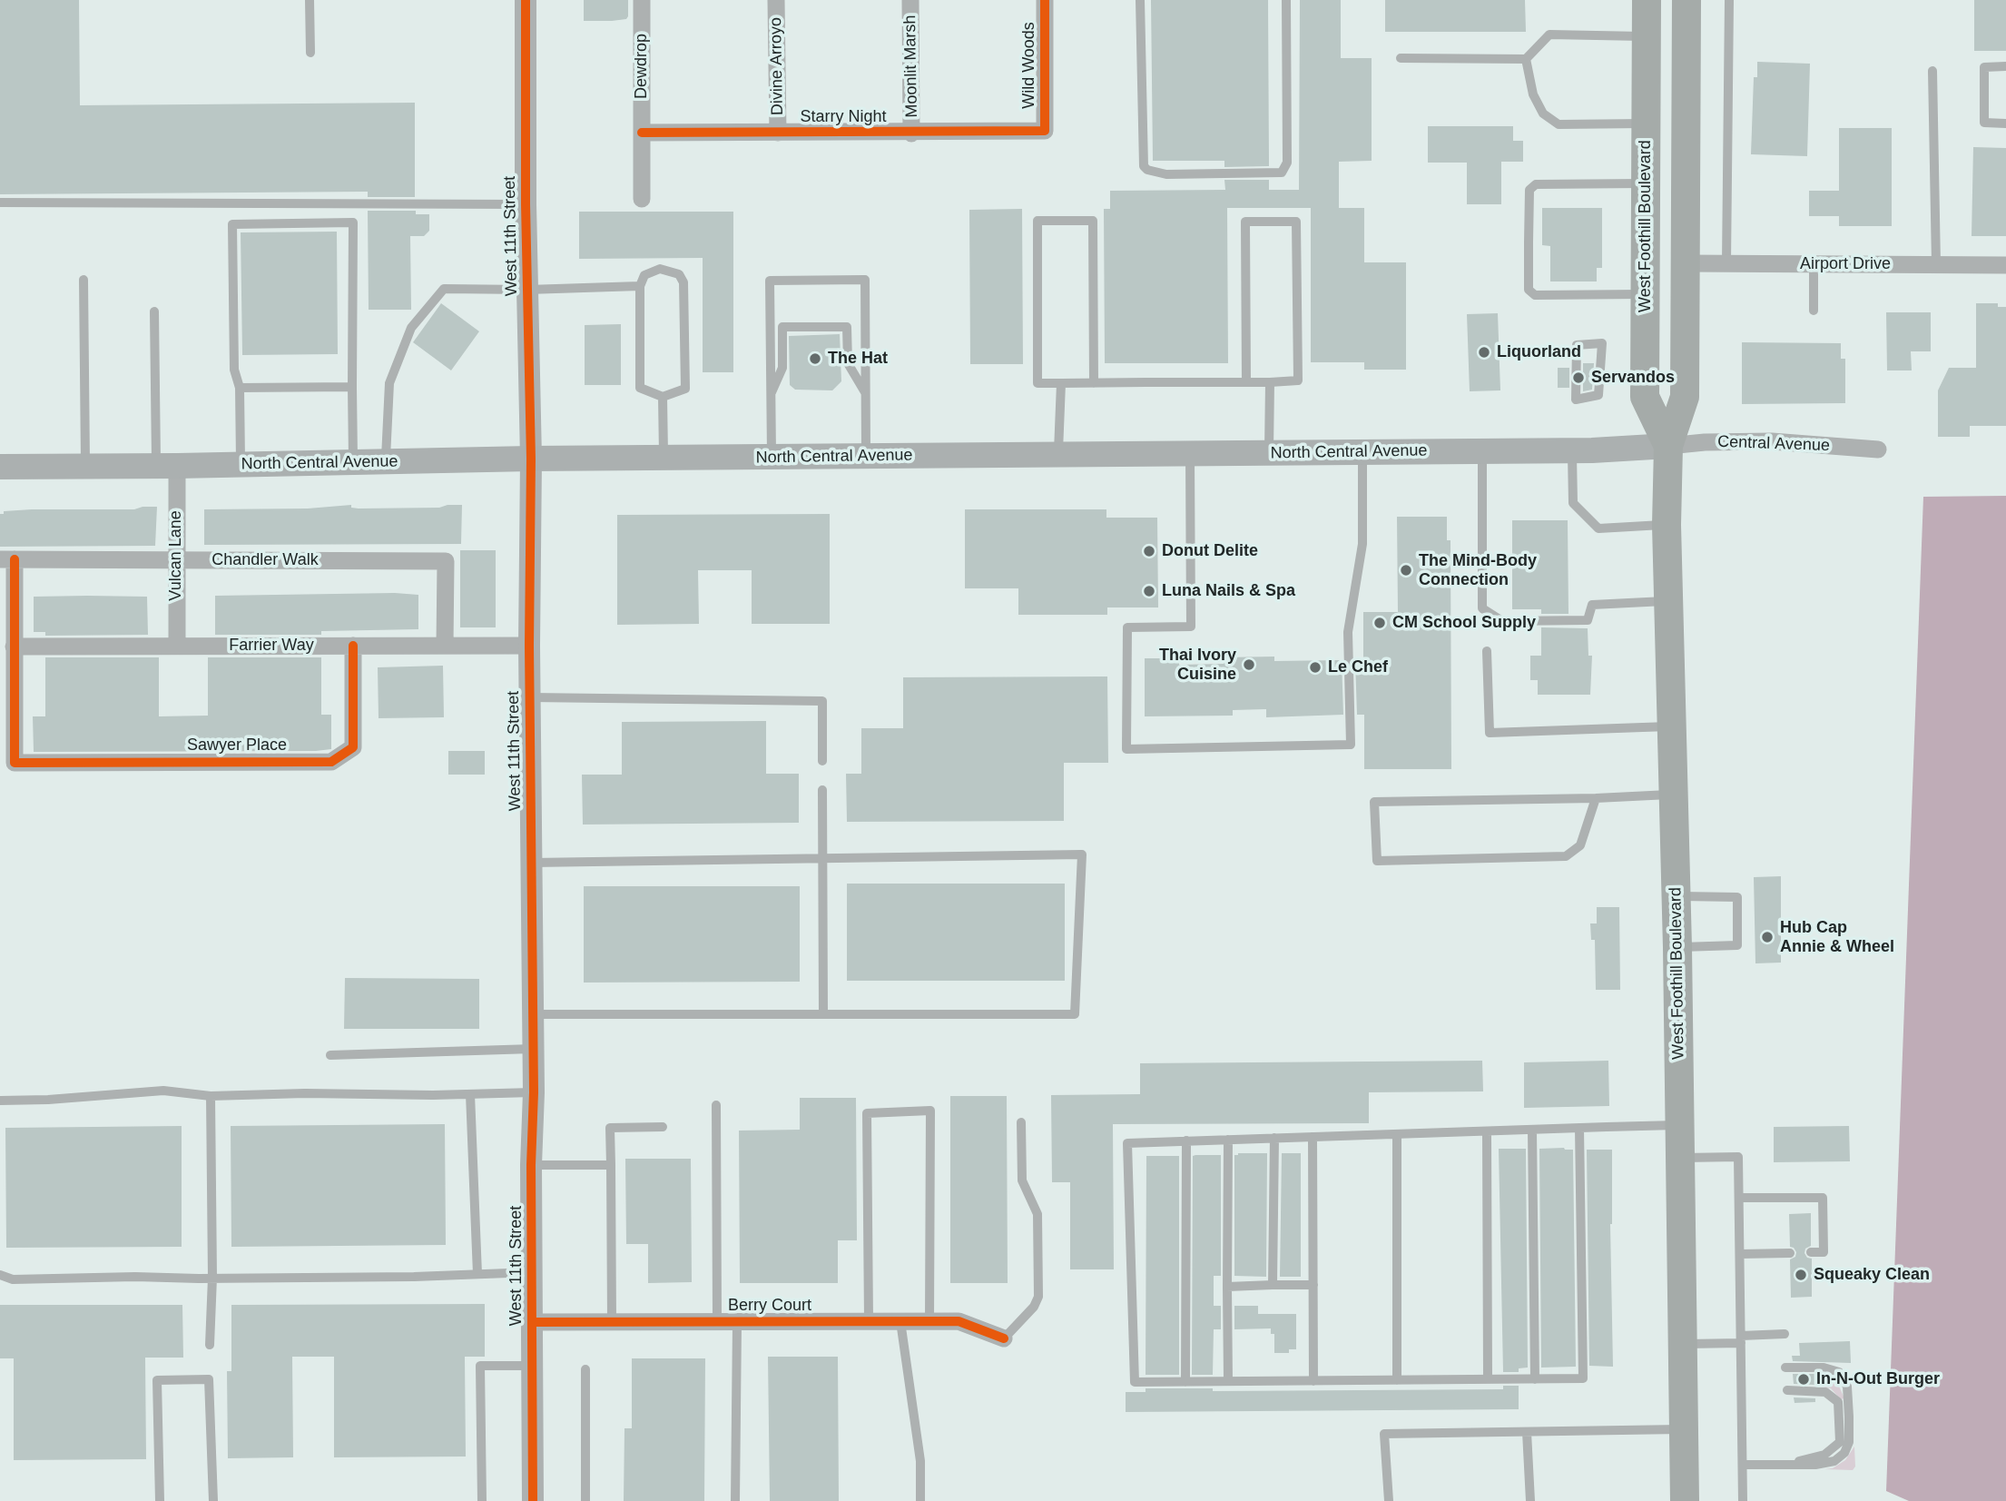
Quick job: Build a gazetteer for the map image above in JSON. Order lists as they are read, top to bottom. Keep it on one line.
{"streets":{"main road":["West Foothill Boulevard","North Central Avenue"],"street":["Wild Woods","Dewdrop","Divine Arroyo","Moonlit Marsh","Starry Night","West 11th Street","Airport Drive","Central Avenue","Vulcan Lane","Chandler Walk","Farrier Way","Sawyer Place","Berry Court"]},"crossings":[["Wild Woods","Starry Night"],["Dewdrop","Starry Night"],["Divine Arroyo","Starry Night"],["Moonlit Marsh","Starry Night"],["West Foothill Boulevard","Airport Drive"],["West Foothill Boulevard","Central Avenue"],["West Foothill Boulevard","North Central Avenue"],["West 11th Street","North Central Avenue"],["West 11th Street","Farrier Way"],["West 11th Street","Berry Court"],["Central Avenue","North Central Avenue"],["North Central Avenue","Vulcan Lane"],["Vulcan Lane","Chandler Walk"],["Vulcan Lane","Farrier Way"],["Chandler Walk","Farrier Way"],["Farrier Way","Sawyer Place"]],"places":["Liquorland","The Hat","Servandos","Donut Delite","The Mind-Body Connection","Luna Nails & Spa","CM School Supply","Thai Ivory Cuisine","Le Chef","Hub Cap Annie & Wheel","Squeaky Clean","In-N-Out Burger"]}
